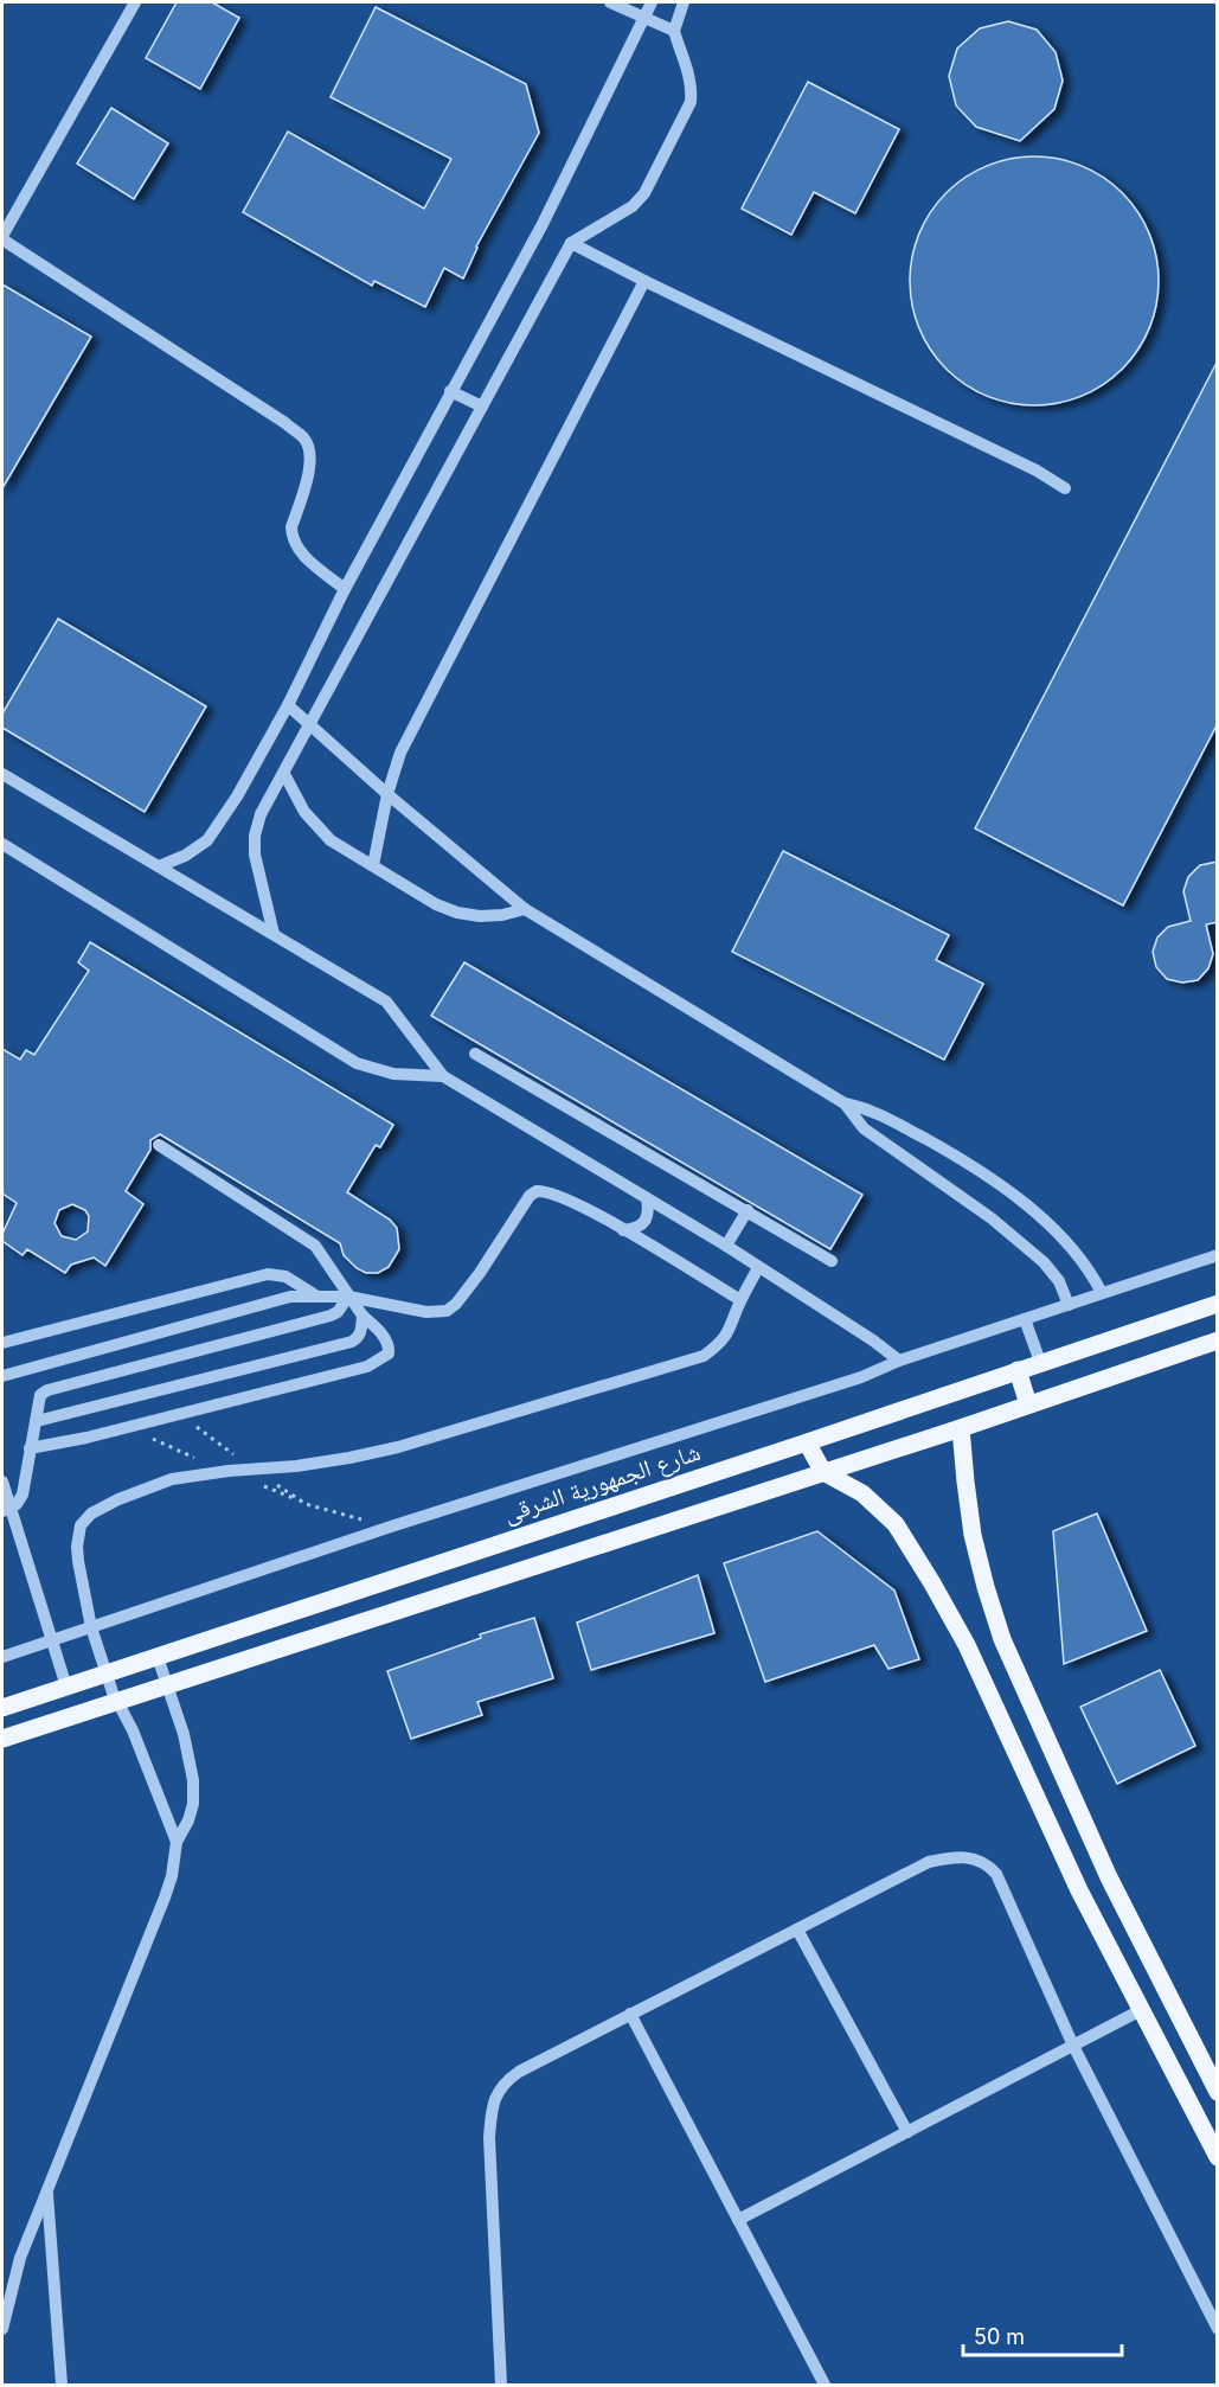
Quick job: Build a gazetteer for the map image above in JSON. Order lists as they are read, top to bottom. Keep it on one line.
{"streets":{"main road":["شارع الجمهورية الشرقى"]},"scale_bar":"50 m"}
